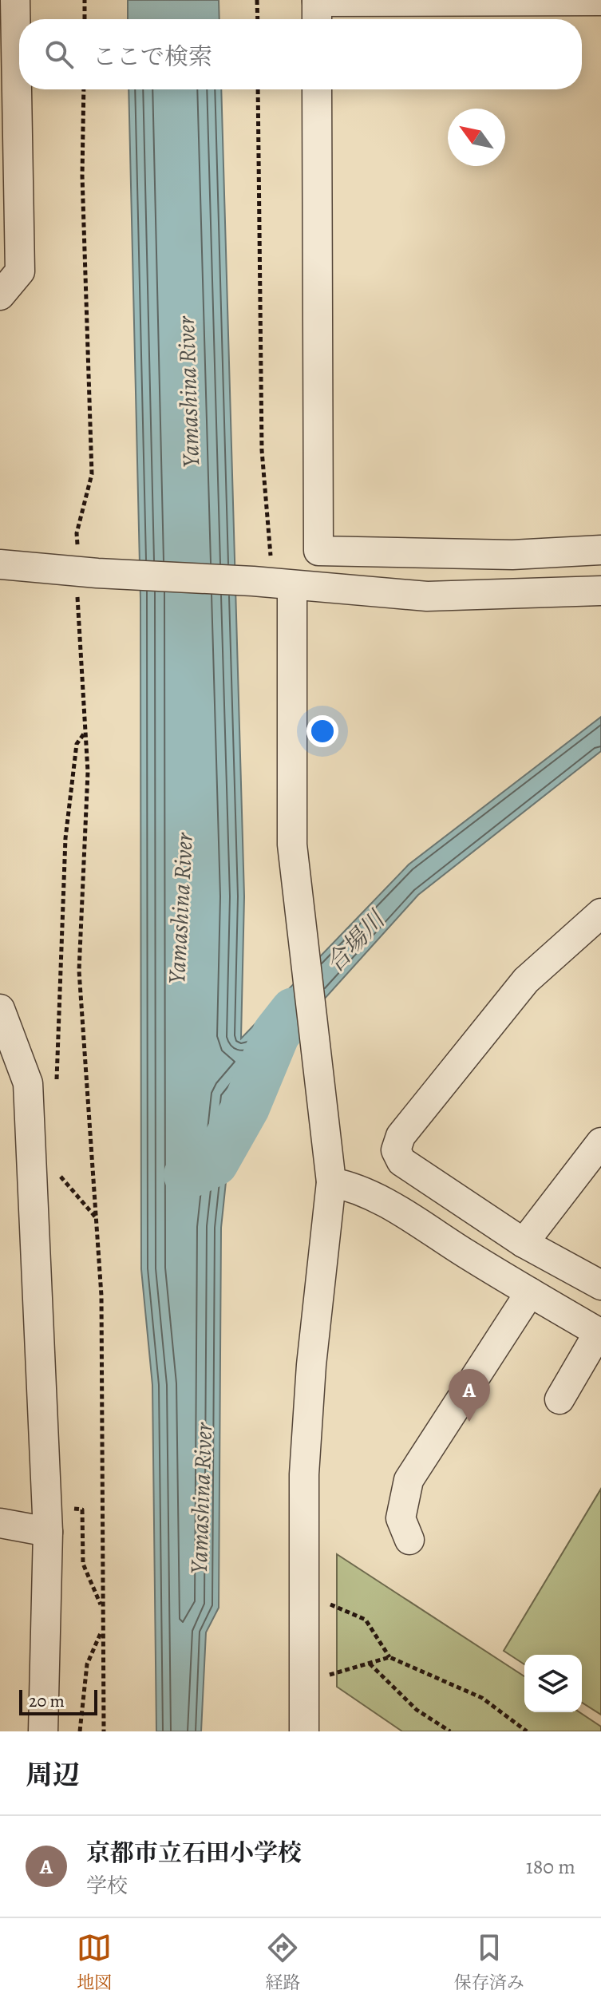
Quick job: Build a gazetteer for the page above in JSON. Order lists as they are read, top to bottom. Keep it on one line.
{"water":["Yamashina River","合場川"],"scale_bar":"20 m","north":"top left","page":{"search":"ここで検索","pins":"A","scale":"20 m","heading":"周辺","list":[{"mark":"A","name":"京都市立石田小学校","note":"学校","value":"180 m"}],"nav":["地図","経路","保存済み"]}}
